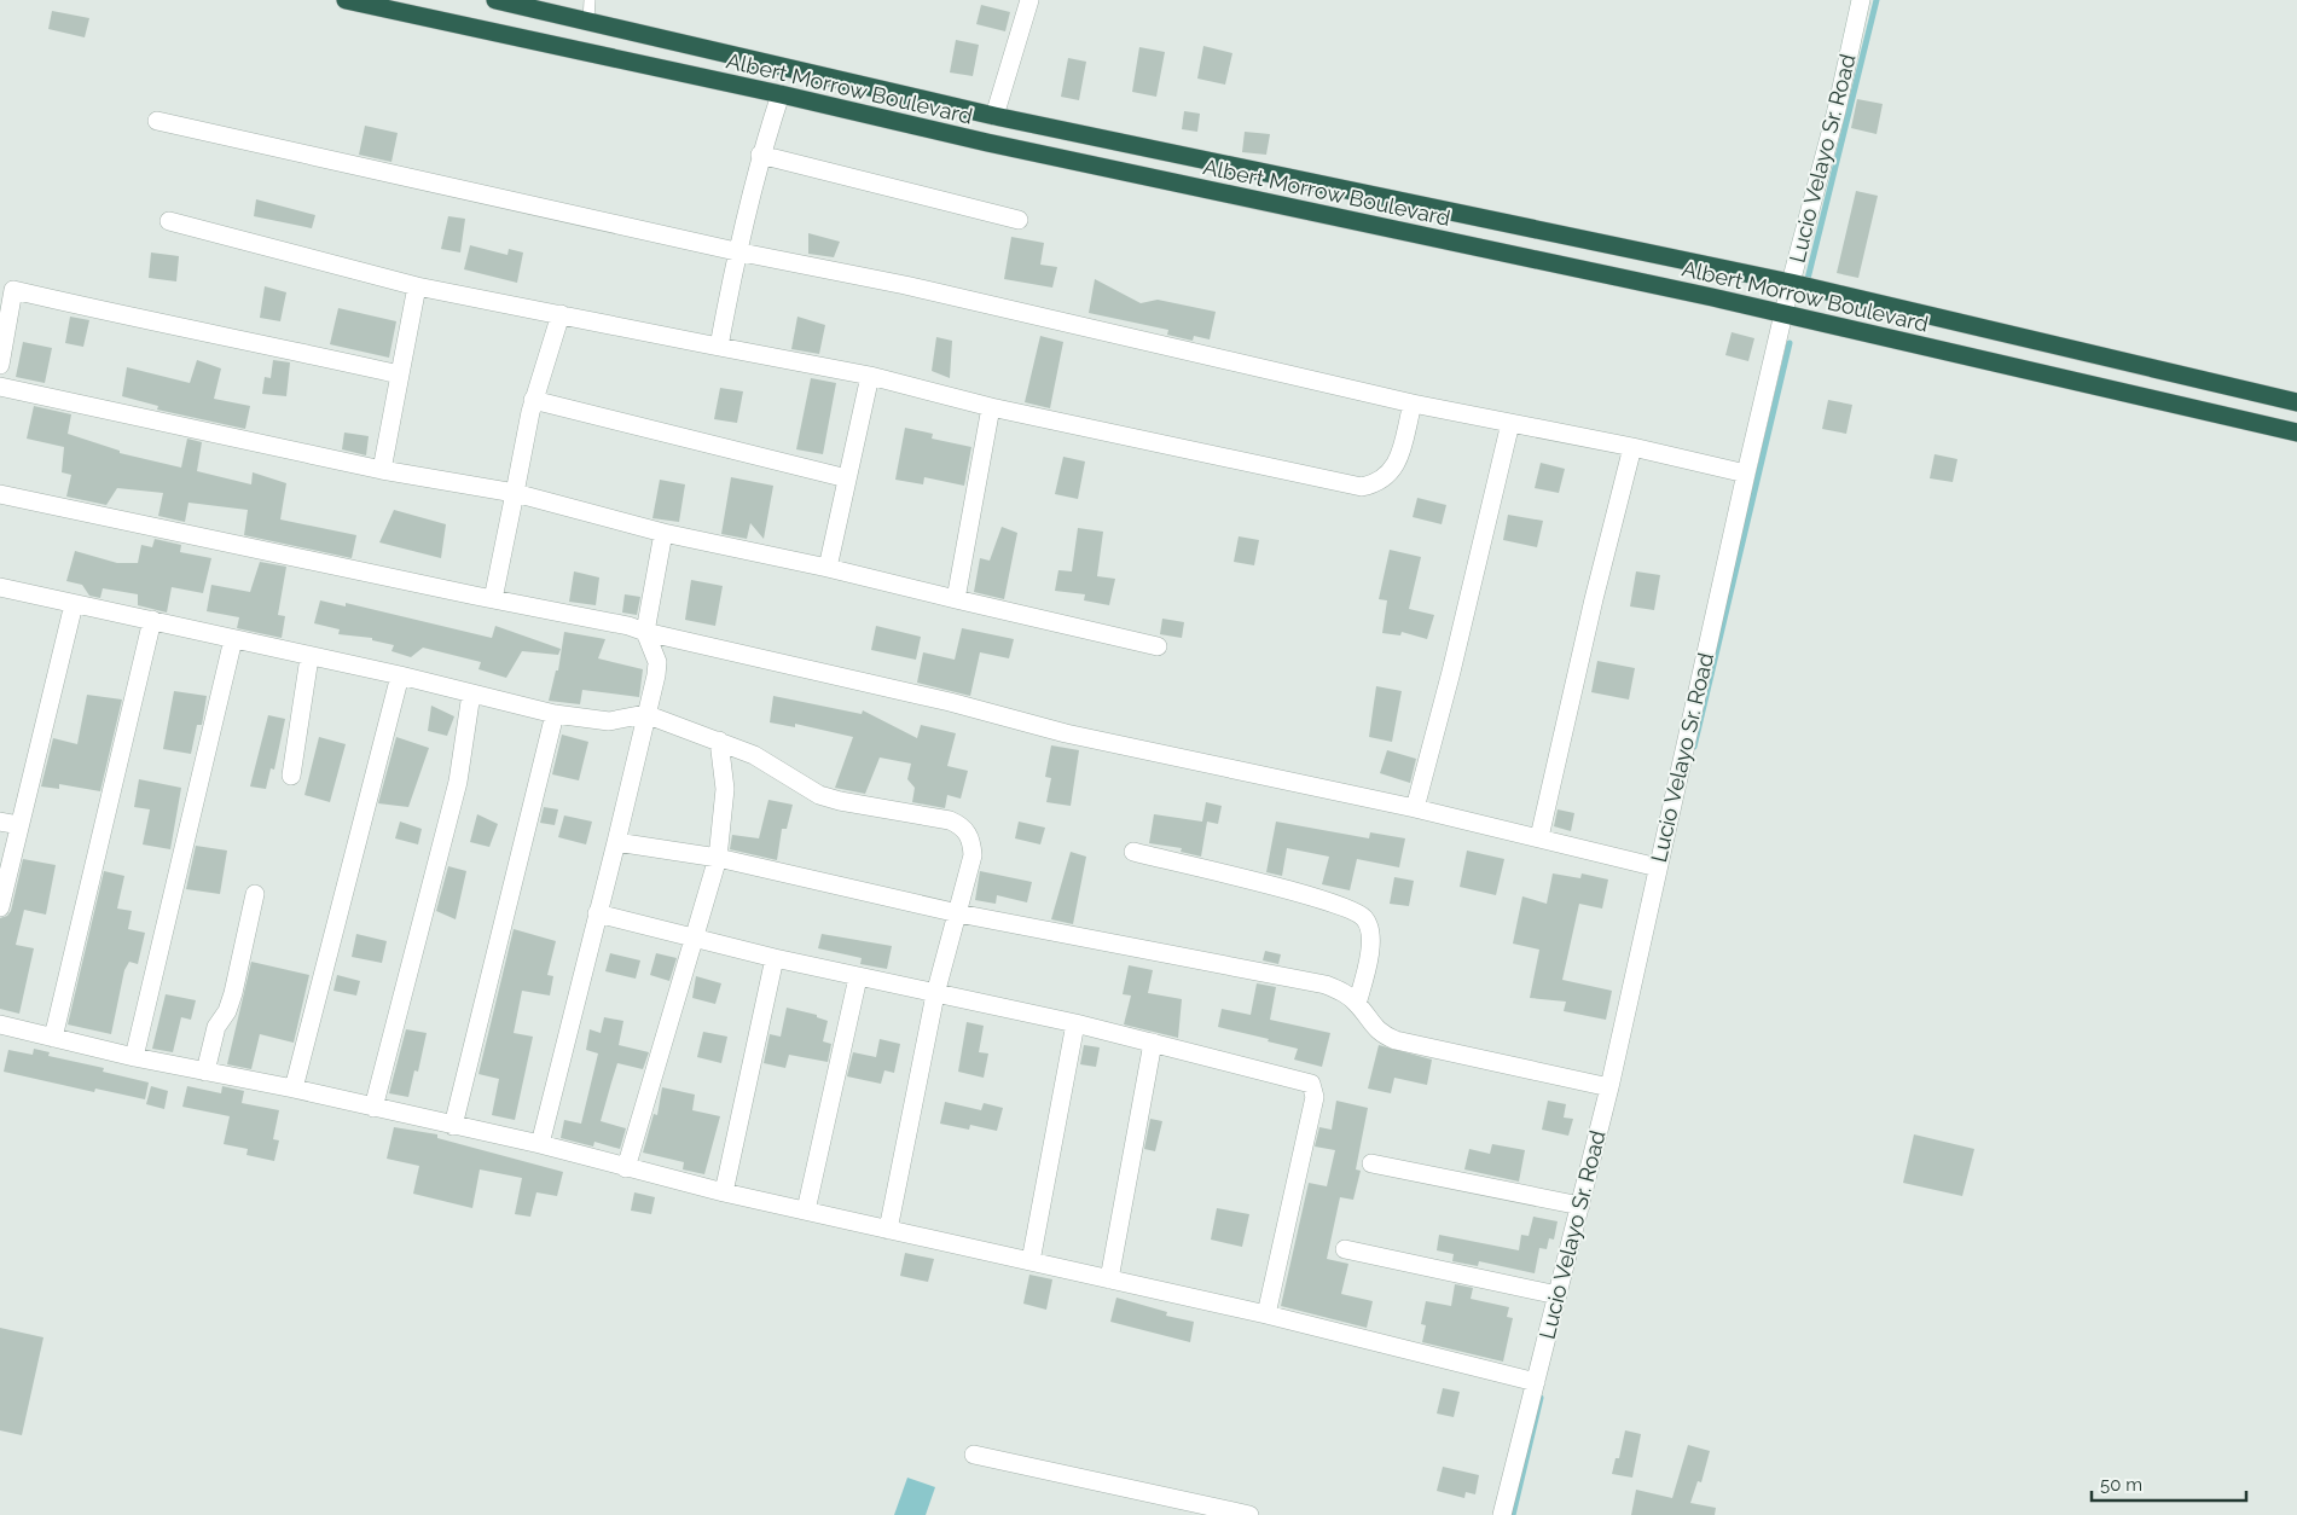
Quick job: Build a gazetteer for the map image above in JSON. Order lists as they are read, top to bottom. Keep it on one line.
{"streets":{"highway":["Albert Morrow Boulevard"],"street":["Lucio Velayo Sr. Road"]},"crossings":[["Albert Morrow Boulevard","Lucio Velayo Sr. Road"]],"scale_bar":"50 m"}
